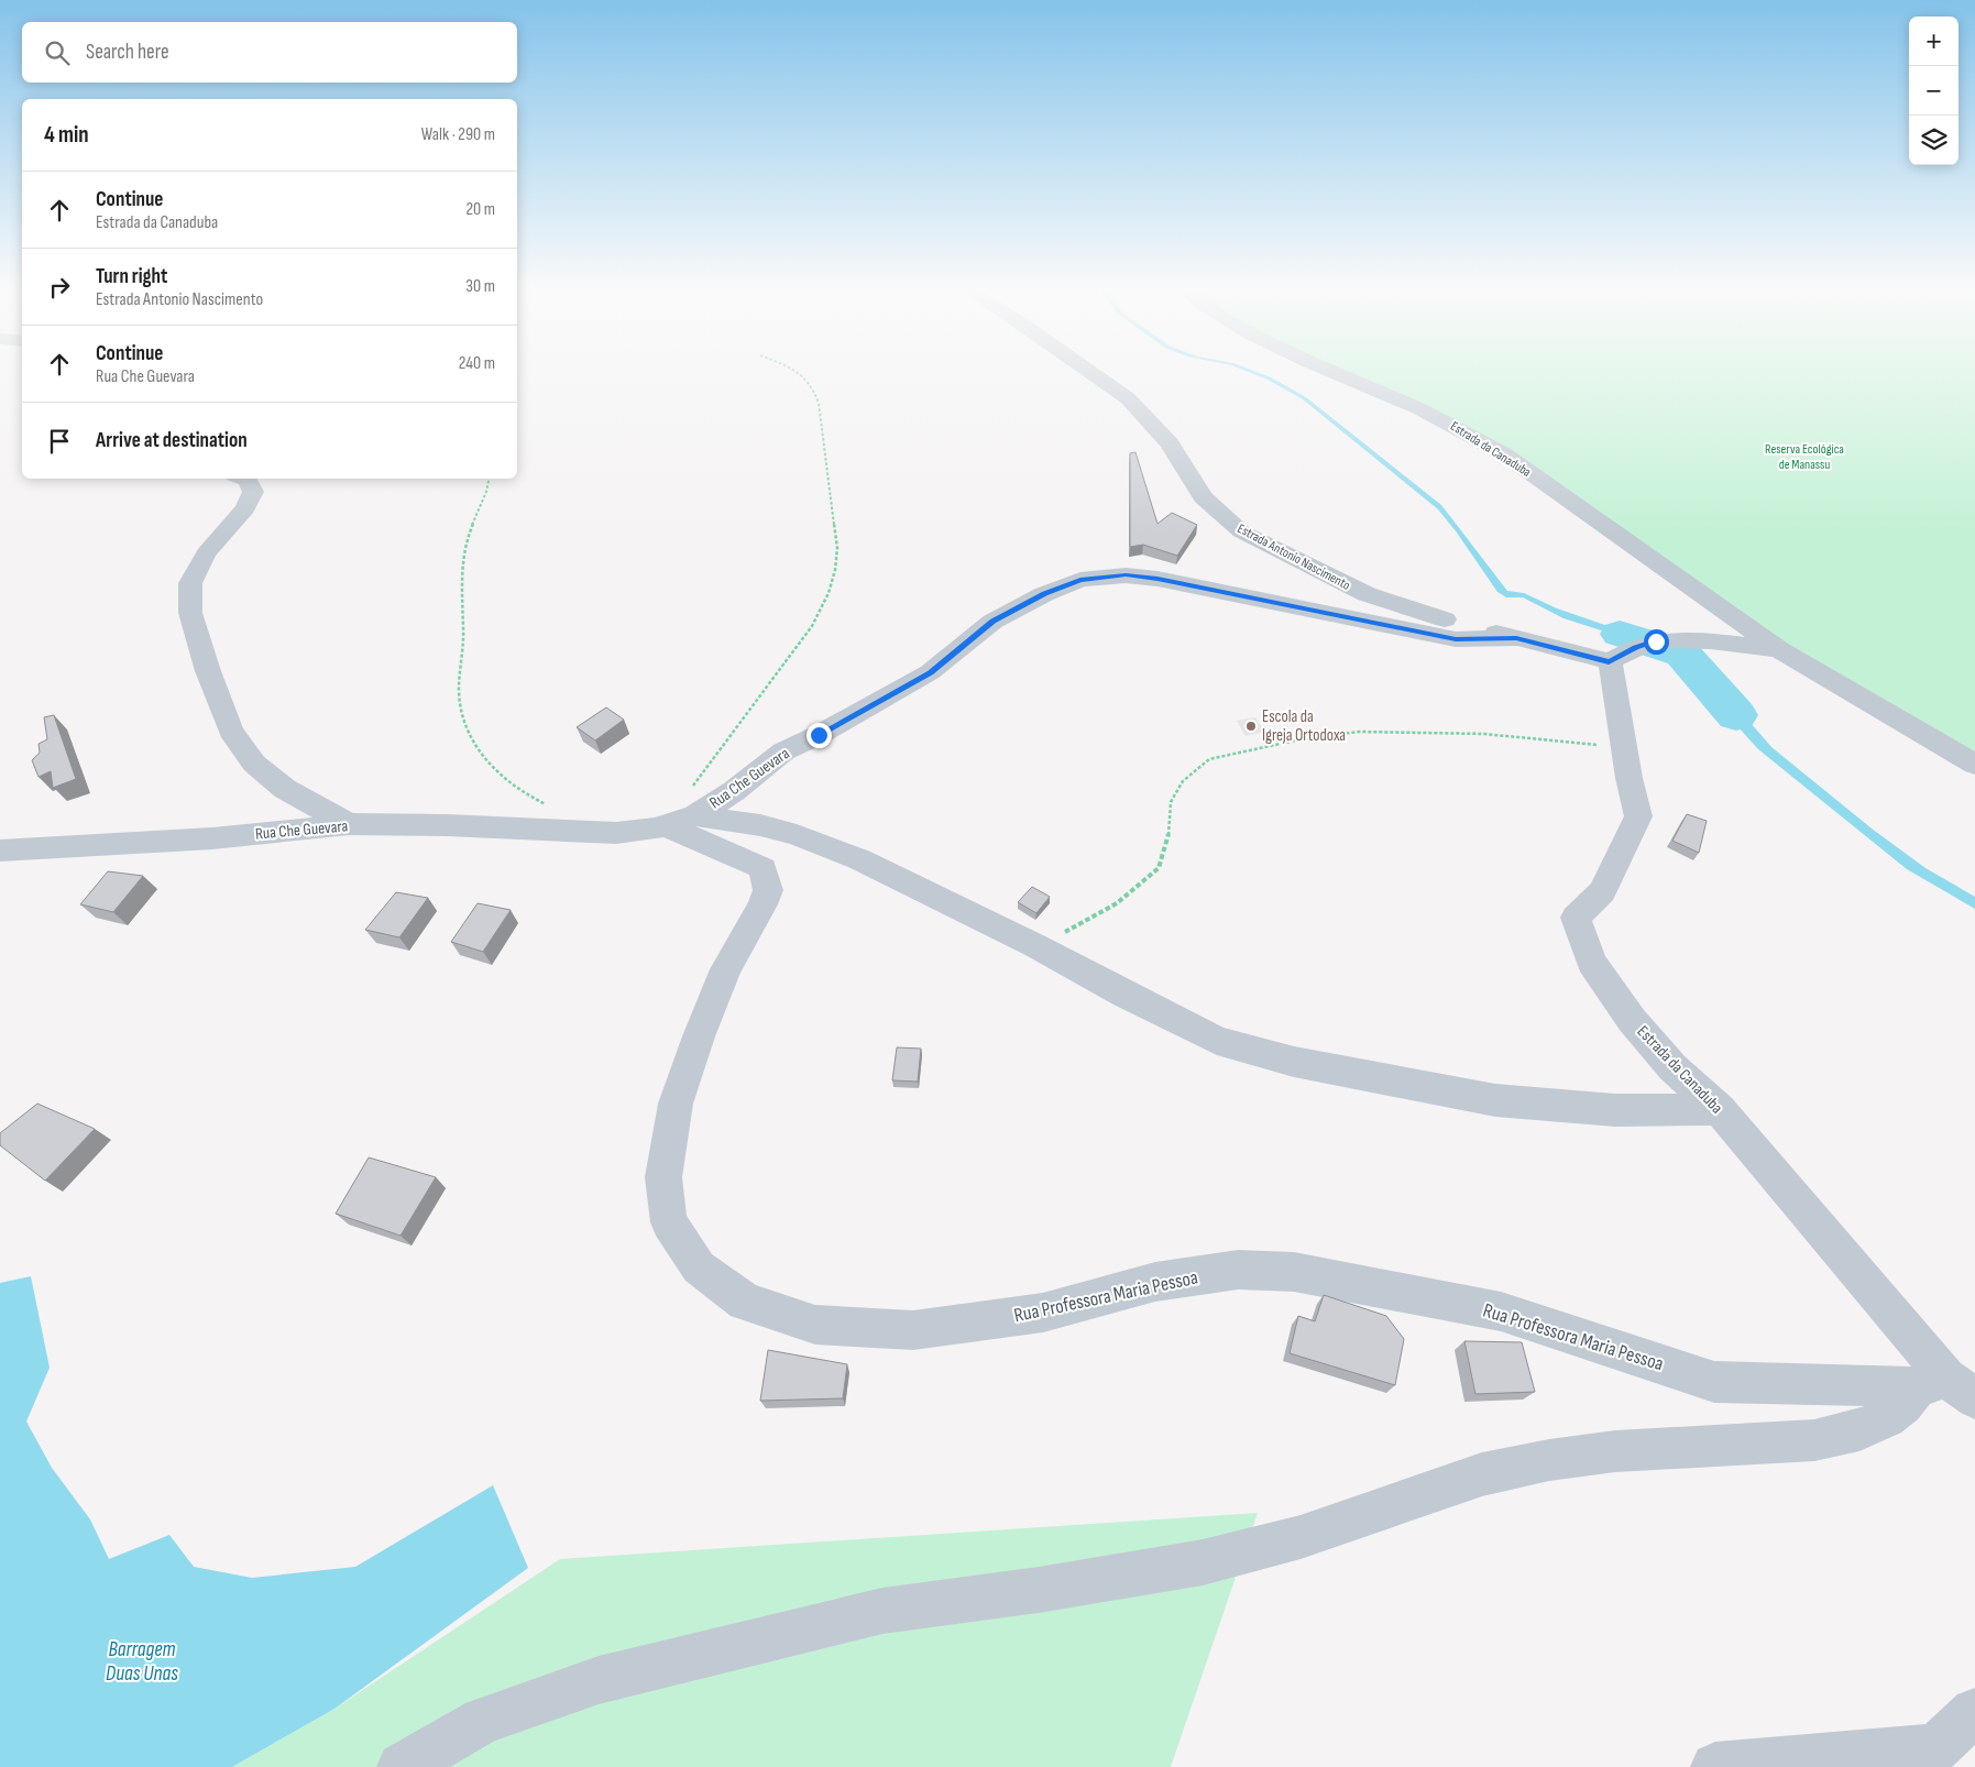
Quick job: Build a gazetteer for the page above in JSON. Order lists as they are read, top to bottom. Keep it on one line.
{"streets":{"street":["Estrada da Canaduba","Estrada Antonio Nascimento","Rua Che Guevara","Rua Professora Maria Pessoa"]},"crossings":[["Estrada da Canaduba","Estrada Antonio Nascimento"],["Estrada da Canaduba","Rua Professora Maria Pessoa"],["Estrada Antonio Nascimento","Rua Che Guevara"],["Rua Che Guevara","Rua Professora Maria Pessoa"]],"water":["Barragem Duas Unas"],"parks":["Reserva Ecológica de Manassu"],"places":["Escola da Igreja Ortodoxa"],"page":{"map_buttons":["+","−"],"search":"Search here","heading":["4 min","Walk · 290 m"],"list":[["Continue","Estrada da Canaduba","20 m"],["Turn right","Estrada Antonio Nascimento","30 m"],["Continue","Rua Che Guevara","240 m"],"Arrive at destination"]}}
